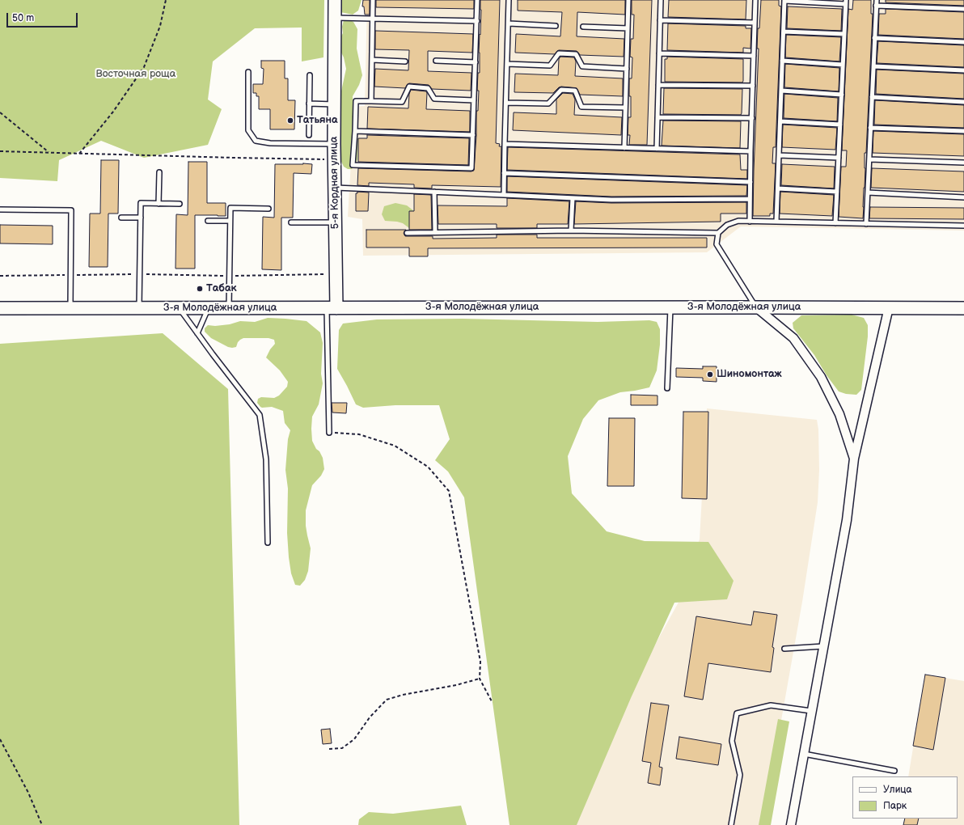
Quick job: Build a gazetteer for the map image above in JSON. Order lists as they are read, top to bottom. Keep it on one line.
{"streets":{"main road":["5-я Кордная улица","3-я Молодёжная улица"]},"crossings":[["5-я Кордная улица","3-я Молодёжная улица"]],"parks":["Восточная роща"],"places":["Татьяна","Табак","Шиномонтаж"],"legend":["Улица","Парк"],"scale_bar":"50 m"}
